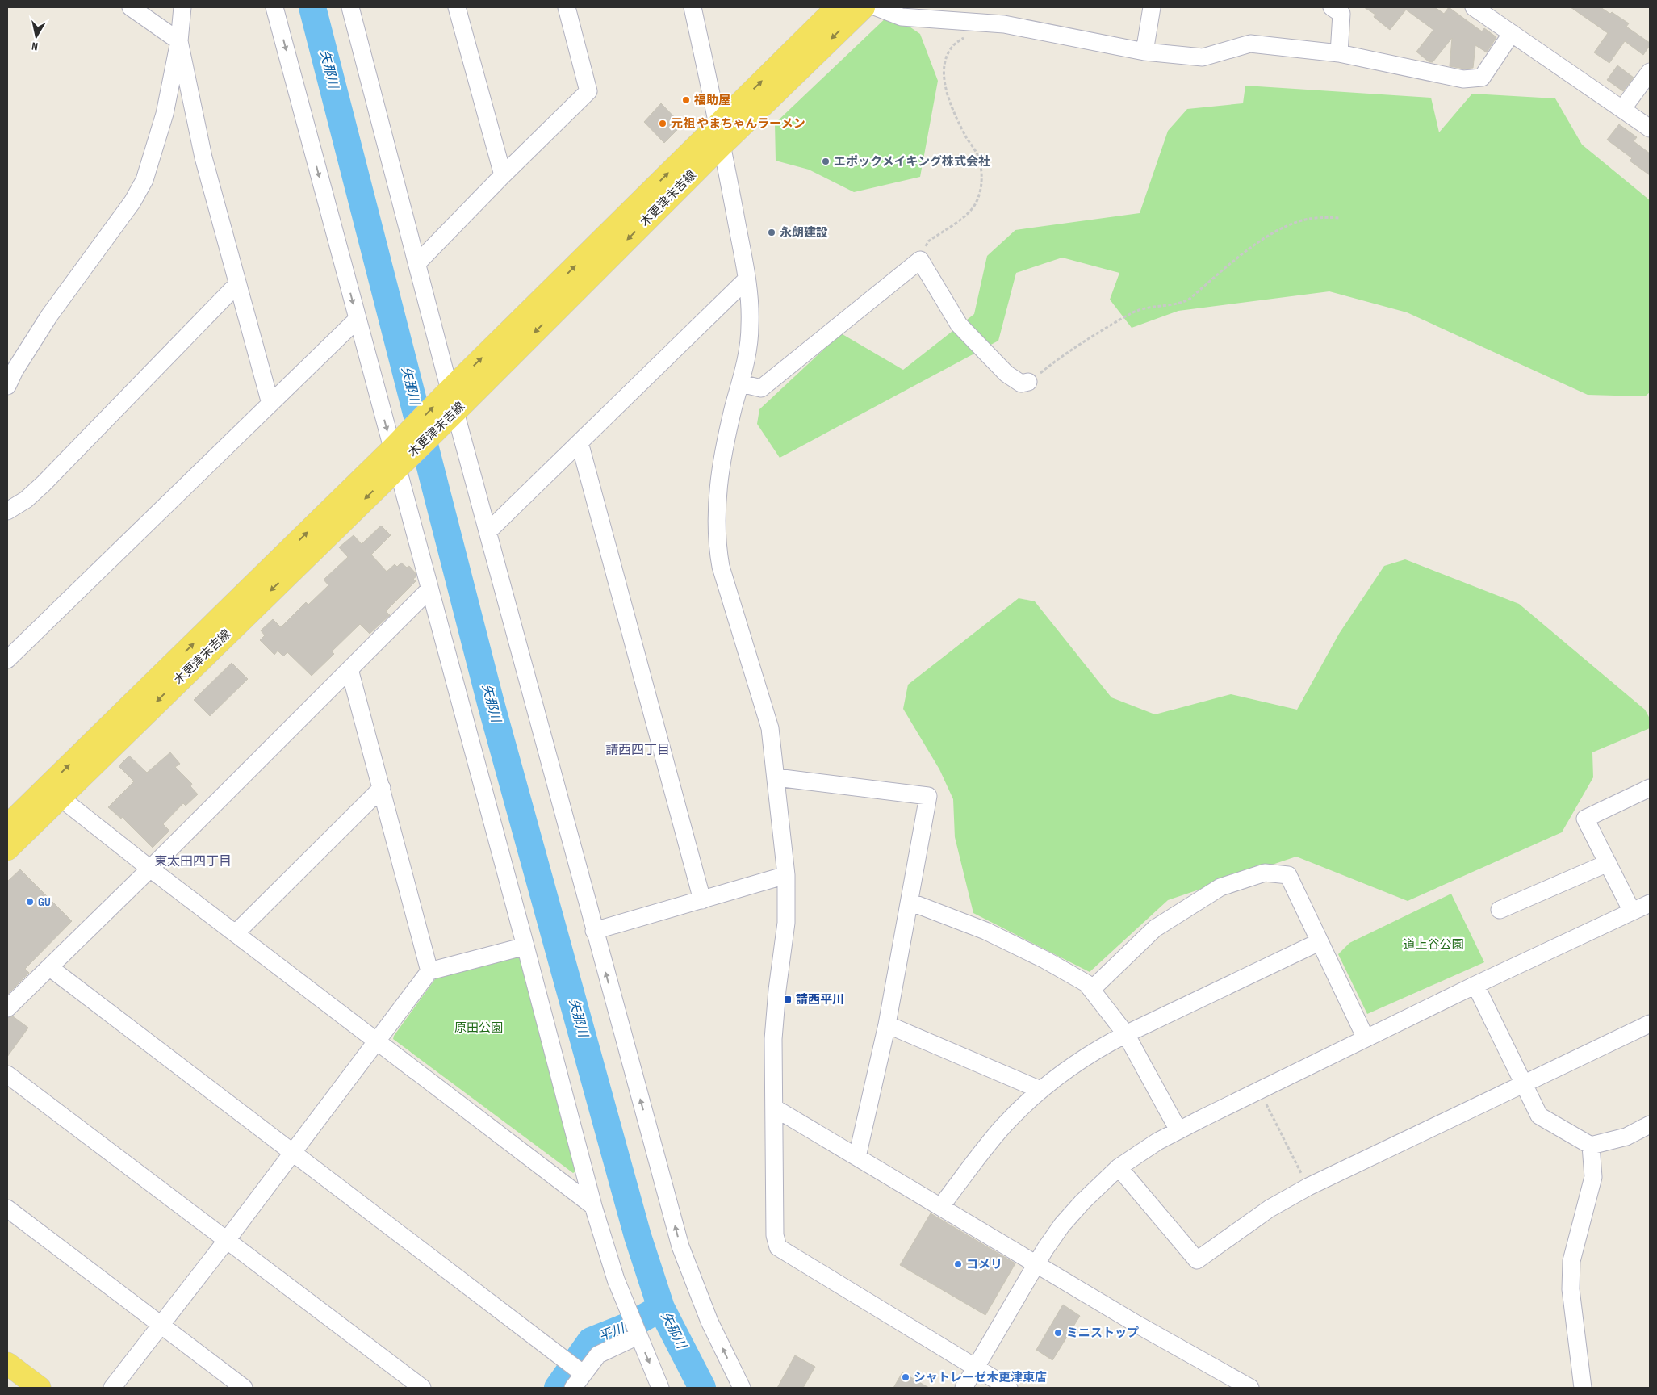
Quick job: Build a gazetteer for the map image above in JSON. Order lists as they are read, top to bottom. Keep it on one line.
{"streets":{"main road":["木更津末吉線"]},"districts":["請西四丁目","東太田四丁目"],"water":["矢那川","平川"],"parks":["道上谷公園","原田公園"],"places":{"other":["福助屋","元祖 やまちゃんラーメン","エポックメイキング株式会社","永朗建設","GU","コメリ","ミニストップ","シャトレーゼ木更津東店"],"transit":["請西平川"]},"north":"bottom"}
